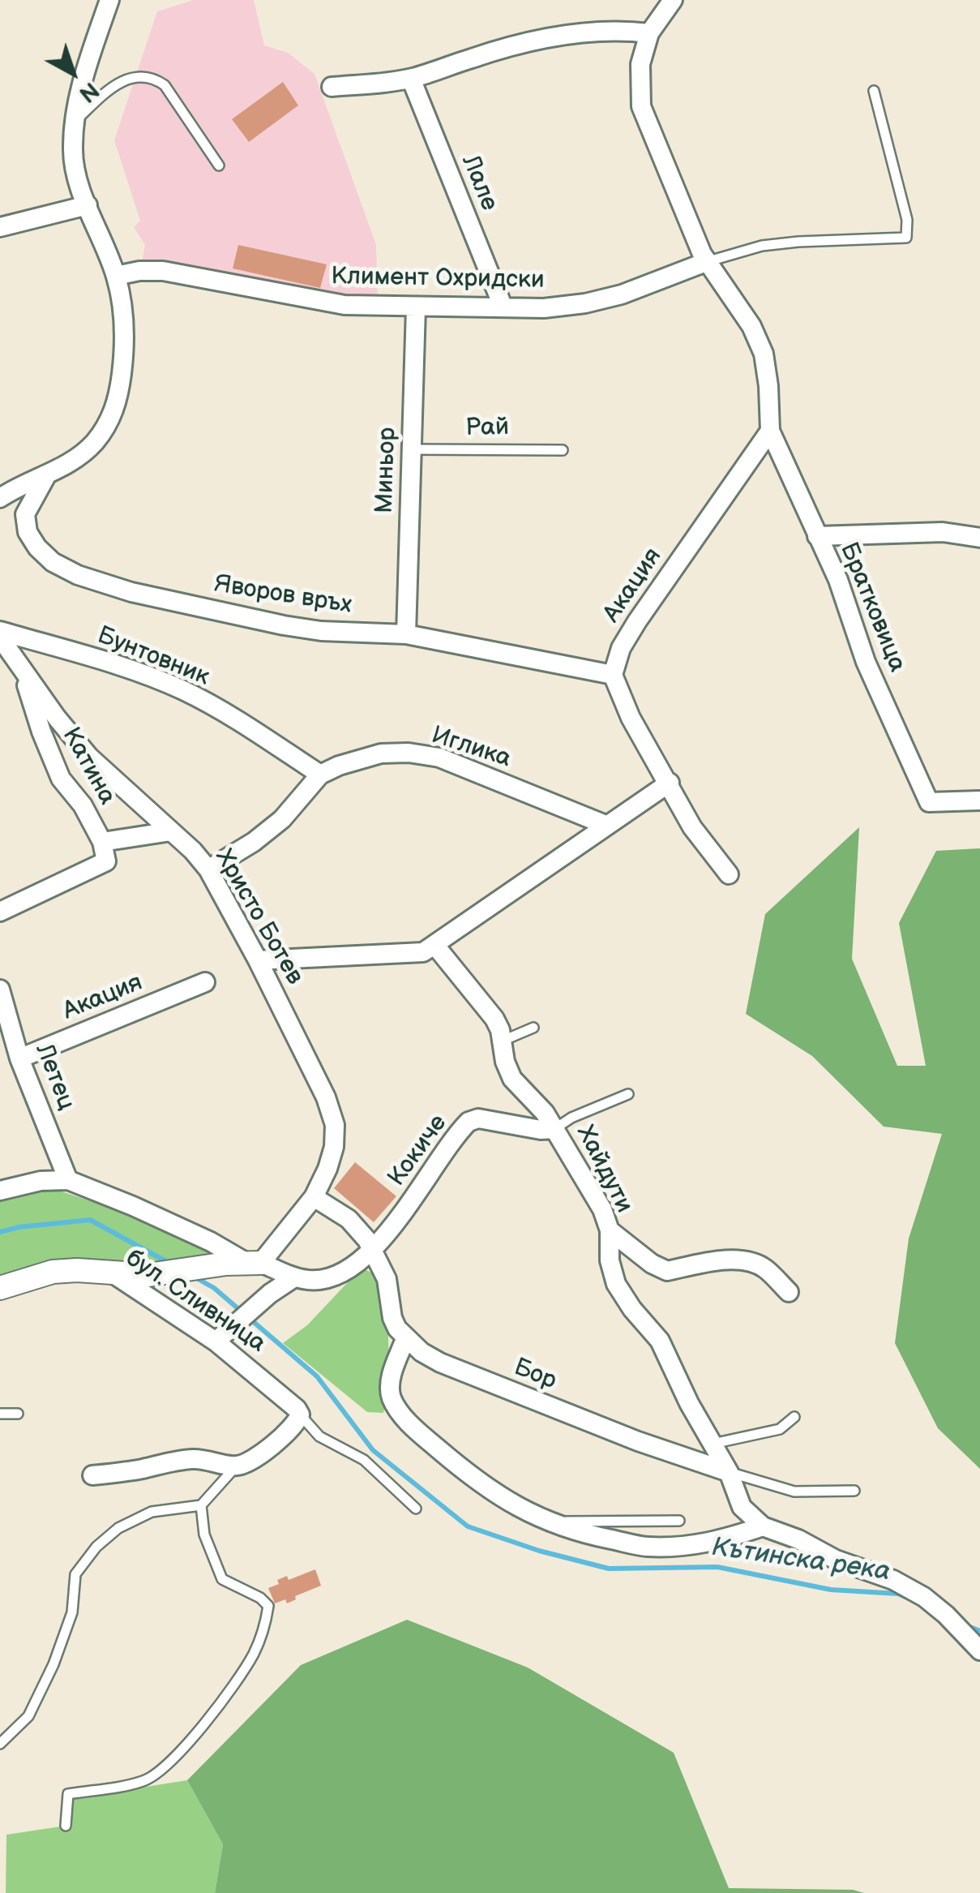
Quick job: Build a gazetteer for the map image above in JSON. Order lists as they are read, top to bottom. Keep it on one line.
{"streets":{"street":["Лале","Климент Охридски","Миньор","Акация","Яворов връх","Братковица","Бунтовник","Иглика","Катина","Христо Ботев","Летец","Кокиче","Хайдути","бул. Сливница","Бор"],"lane":["Рай"]},"crossings":[["Лале","Климент Охридски"],["Климент Охридски","Миньор"],["Рай","Миньор"],["Миньор","Яворов връх"],["Акация","Яворов връх"],["Акация","Братковица"],["Акация","Летец"],["Бунтовник","Иглика"],["Бунтовник","Христо Ботев"],["Иглика","Христо Ботев"],["Катина","Христо Ботев"],["Христо Ботев","бул. Сливница"],["Летец","бул. Сливница"],["Кокиче","Хайдути"],["Хайдути","Бор"]],"water":["Кътинска река"],"north":"bottom right"}
